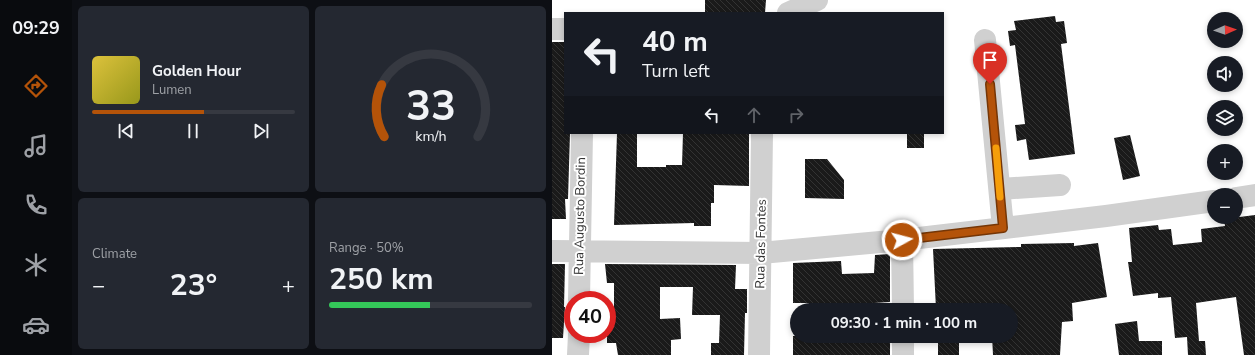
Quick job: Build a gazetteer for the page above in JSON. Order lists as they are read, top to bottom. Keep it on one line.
{"streets":{"street":["Rua Augusto Bordin","Rua das Fontes"]},"north":"right","page":{"tabs":"09:29","map_buttons":["+","−"],"turn":["40 m","Turn left"],"song":["Golden Hour","Lumen"],"tile":["Climate",["Range · 50%","250 km"]],"heat":["−","23°","+"],"limit":"40","trip":"09:30 · 1 min · 100 m","gauge":["33","km/h"]}}
